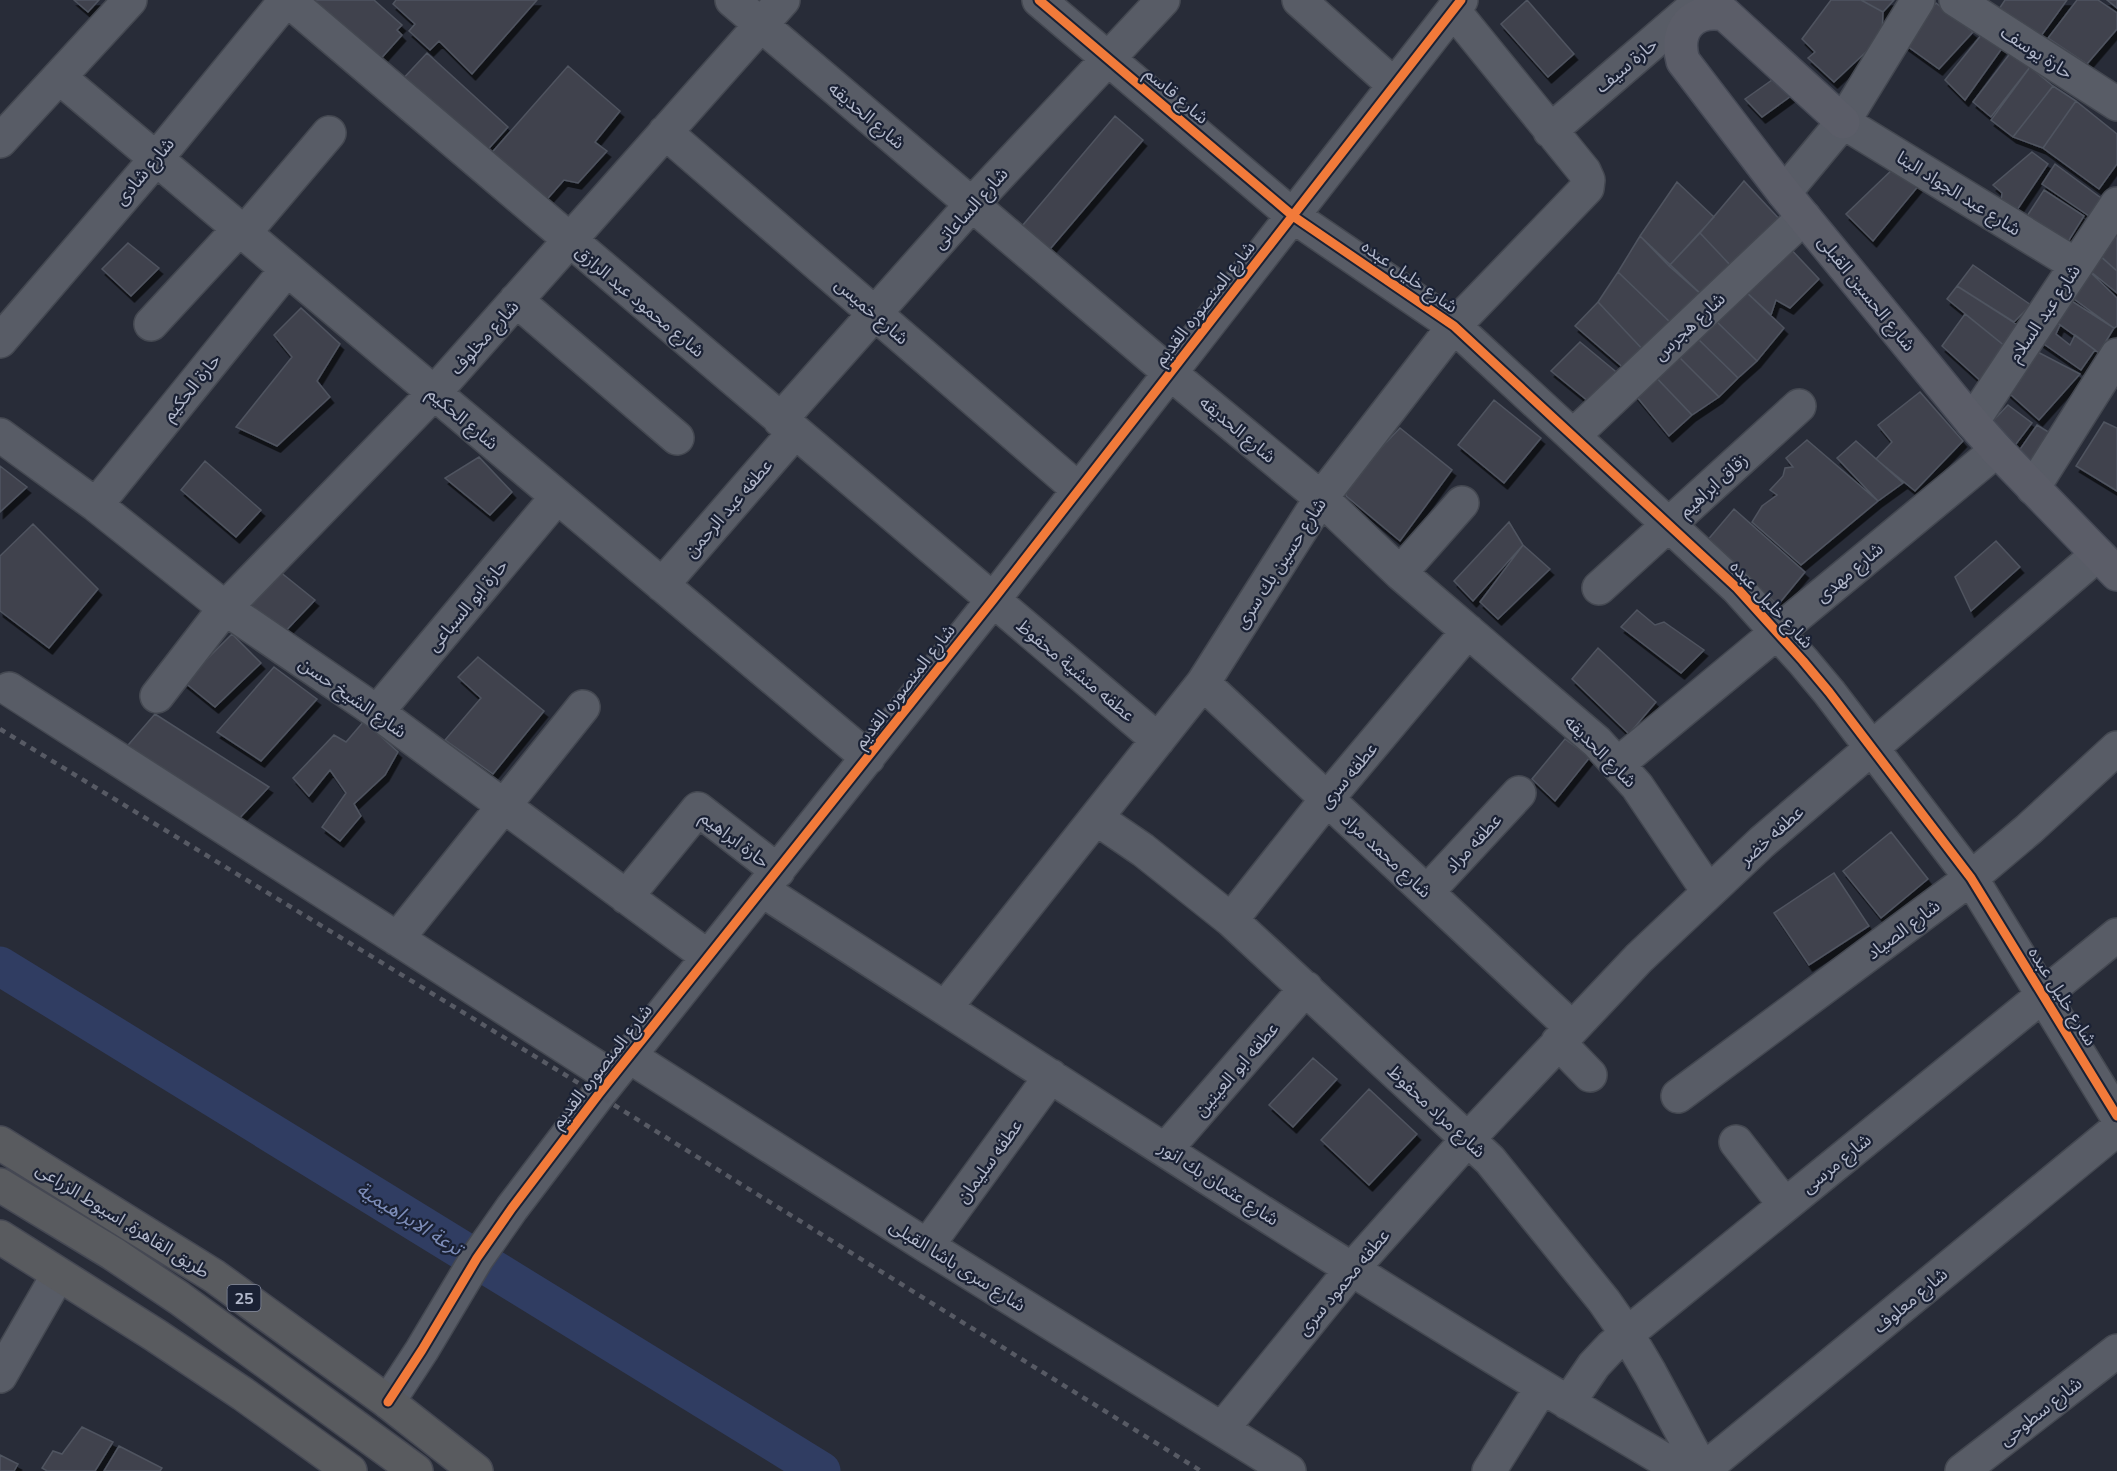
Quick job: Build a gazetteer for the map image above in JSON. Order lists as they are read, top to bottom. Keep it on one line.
{"streets":{"highway":["طريق القاهرة, اسيوط الزراعى","25"],"main road":["شارع الحسين القبلى"],"street":["حارة يوسف","حارة سيف","شارع قاسم","شارع الحديقه","شارع شادى","شارع عبد الجواد البنا","شارع الساعاتى","شارع خليل عبده","شارع محمود عبد الرازق","شارع المنصوره القديم","شارع خميس","شارع عبد السلام","شارع هجرس","شارع مخلوف","حارة الحكيم","شارع الحكيم","زقاق ابراهيم","عطفه عبد الرحمن","شارع حسين بك سرى","شارع مهدى","حارة ابو السباعى","عطفه منشية محفوظ","شارع الشيخ حسن","عطفه سرى","عطفه خضر","حارة ابراهيم","عطفه مراد","شارع محمد مراد","شارع الصياد","عطفه ابو العينين","شارع مراد محفوظ","عطفه سليمان","شارع مرسى","شارع عثمان بك انور","شارع سرى باشا القبلى","عطفه محمود سرى","شارع معلوف","شارع سطوحى"]},"crossings":[["حارة سيف","شارع الحسين القبلى"],["حارة سيف","شارع حسين بك سرى"],["شارع قاسم","شارع الساعاتى"],["شارع قاسم","شارع خليل عبده"],["شارع قاسم","شارع المنصوره القديم"],["شارع الحديقه","شارع الساعاتى"],["شارع الحديقه","شارع المنصوره القديم"],["شارع الحديقه","شارع مخلوف"],["شارع الحديقه","شارع حسين بك سرى"],["شارع الحديقه","شارع مهدى"],["شارع الحديقه","عطفه سرى"],["شارع الحديقه","عطفه خضر"],["شارع شادى","شارع محمود عبد الرازق"],["شارع شادى","شارع الحكيم"],["شارع عبد الجواد البنا","شارع عبد السلام"],["شارع عبد الجواد البنا","شارع هجرس"],["شارع الساعاتى","شارع محمود عبد الرازق"],["شارع الساعاتى","شارع خميس"],["شارع الساعاتى","عطفه عبد الرحمن"],["شارع خليل عبده","شارع المنصوره القديم"],["شارع خليل عبده","شارع هجرس"],["شارع خليل عبده","زقاق ابراهيم"],["شارع خليل عبده","شارع حسين بك سرى"],["شارع خليل عبده","شارع مهدى"],["شارع خليل عبده","عطفه خضر"],["شارع خليل عبده","شارع الصياد"],["شارع خليل عبده","شارع مرسى"],["شارع الحسين القبلى","شارع عبد السلام"],["شارع الحسين القبلى","شارع هجرس"],["شارع الحسين القبلى","شارع مهدى"],["شارع الحسين القبلى","عطفه خضر"],["شارع محمود عبد الرازق","شارع المنصوره القديم"],["شارع محمود عبد الرازق","شارع مخلوف"],["شارع محمود عبد الرازق","عطفه عبد الرحمن"],["شارع محمود عبد الرازق","عطفه منشية محفوظ"],["شارع المنصوره القديم","شارع خميس"],["شارع المنصوره القديم","شارع الحكيم"],["شارع المنصوره القديم","عطفه منشية محفوظ"],["شارع المنصوره القديم","شارع الشيخ حسن"],["شارع المنصوره القديم","حارة ابراهيم"],["شارع المنصوره القديم","شارع عثمان بك انور"],["شارع المنصوره القديم","طريق القاهرة, اسيوط الزراعى"],["شارع المنصوره القديم","شارع سرى باشا القبلى"],["شارع خميس","شارع مخلوف"],["شارع مخلوف","شارع الحكيم"],["شارع مخلوف","شارع الشيخ حسن"],["حارة الحكيم","شارع الحكيم"],["حارة الحكيم","شارع الشيخ حسن"],["شارع الحكيم","عطفه عبد الرحمن"],["شارع الحكيم","حارة ابو السباعى"],["شارع حسين بك سرى","عطفه منشية محفوظ"],["شارع حسين بك سرى","شارع محمد مراد"],["شارع حسين بك سرى","شارع مراد محفوظ"],["شارع حسين بك سرى","شارع عثمان بك انور"],["حارة ابو السباعى","شارع الشيخ حسن"],["شارع الشيخ حسن","حارة ابراهيم"],["عطفه سرى","شارع محمد مراد"],["عطفه سرى","شارع مراد محفوظ"],["عطفه خضر","شارع محمد مراد"],["عطفه خضر","شارع مراد محفوظ"],["عطفه خضر","عطفه محمود سرى"],["حارة ابراهيم","شارع عثمان بك انور"],["عطفه مراد","شارع محمد مراد"],["عطفه ابو العينين","شارع مراد محفوظ"],["عطفه ابو العينين","شارع عثمان بك انور"],["شارع مراد محفوظ","شارع مرسى"],["شارع مراد محفوظ","عطفه محمود سرى"],["شارع مراد محفوظ","شارع معلوف"],["عطفه سليمان","شارع عثمان بك انور"],["عطفه سليمان","شارع سرى باشا القبلى"],["شارع مرسى","شارع عثمان بك انور"],["شارع عثمان بك انور","عطفه محمود سرى"],["شارع سرى باشا القبلى","عطفه محمود سرى"]],"water":["ترعة الابراهيمية"]}
